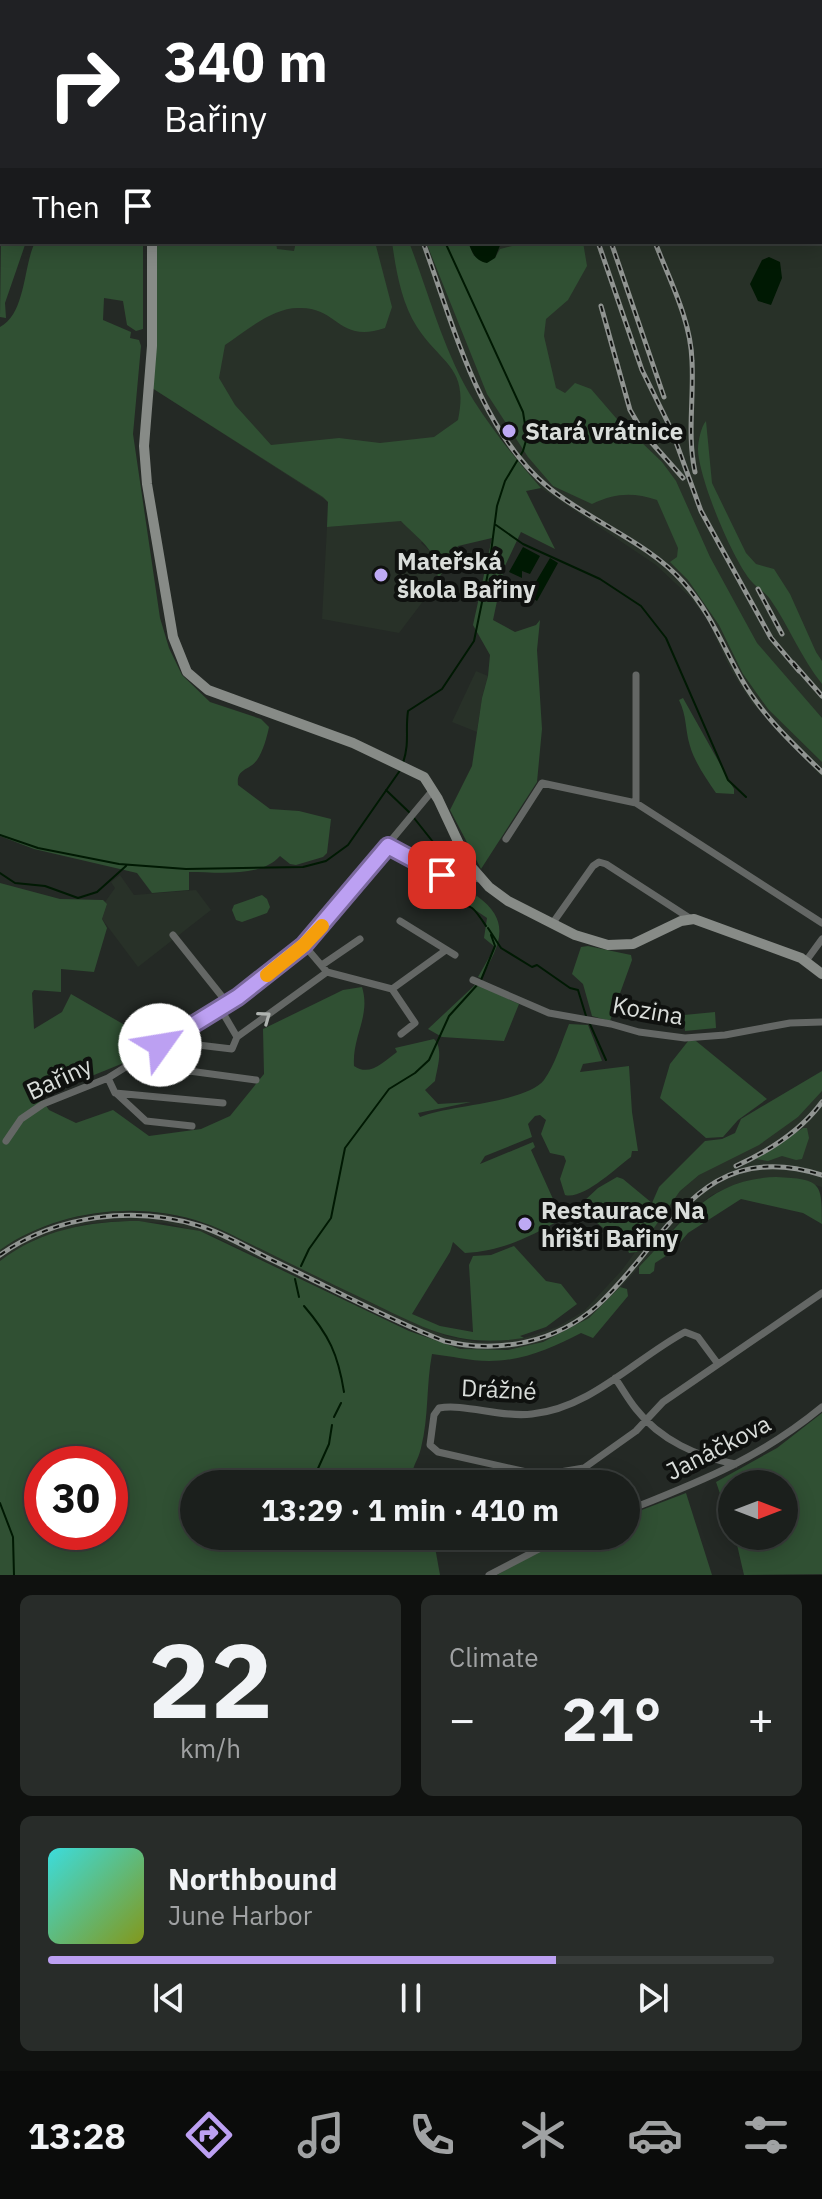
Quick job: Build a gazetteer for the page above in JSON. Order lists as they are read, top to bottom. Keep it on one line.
{"streets":{"street":["Kozina","Bařiny","Drážné","Janáčkova"]},"places":["Stará vrátnice","Mateřská škola Bařiny","Restaurace Na hřišti Bařiny"],"north":"right","page":{"turn":["340 m","Bařiny"],"then":"Then","limit":"30","trip":"13:29 · 1 min · 410 m","tile":[["22","km/h"],"Climate"],"heat":["−","21°","+"],"song":["Northbound","June Harbor"],"tabs":"13:28"}}
